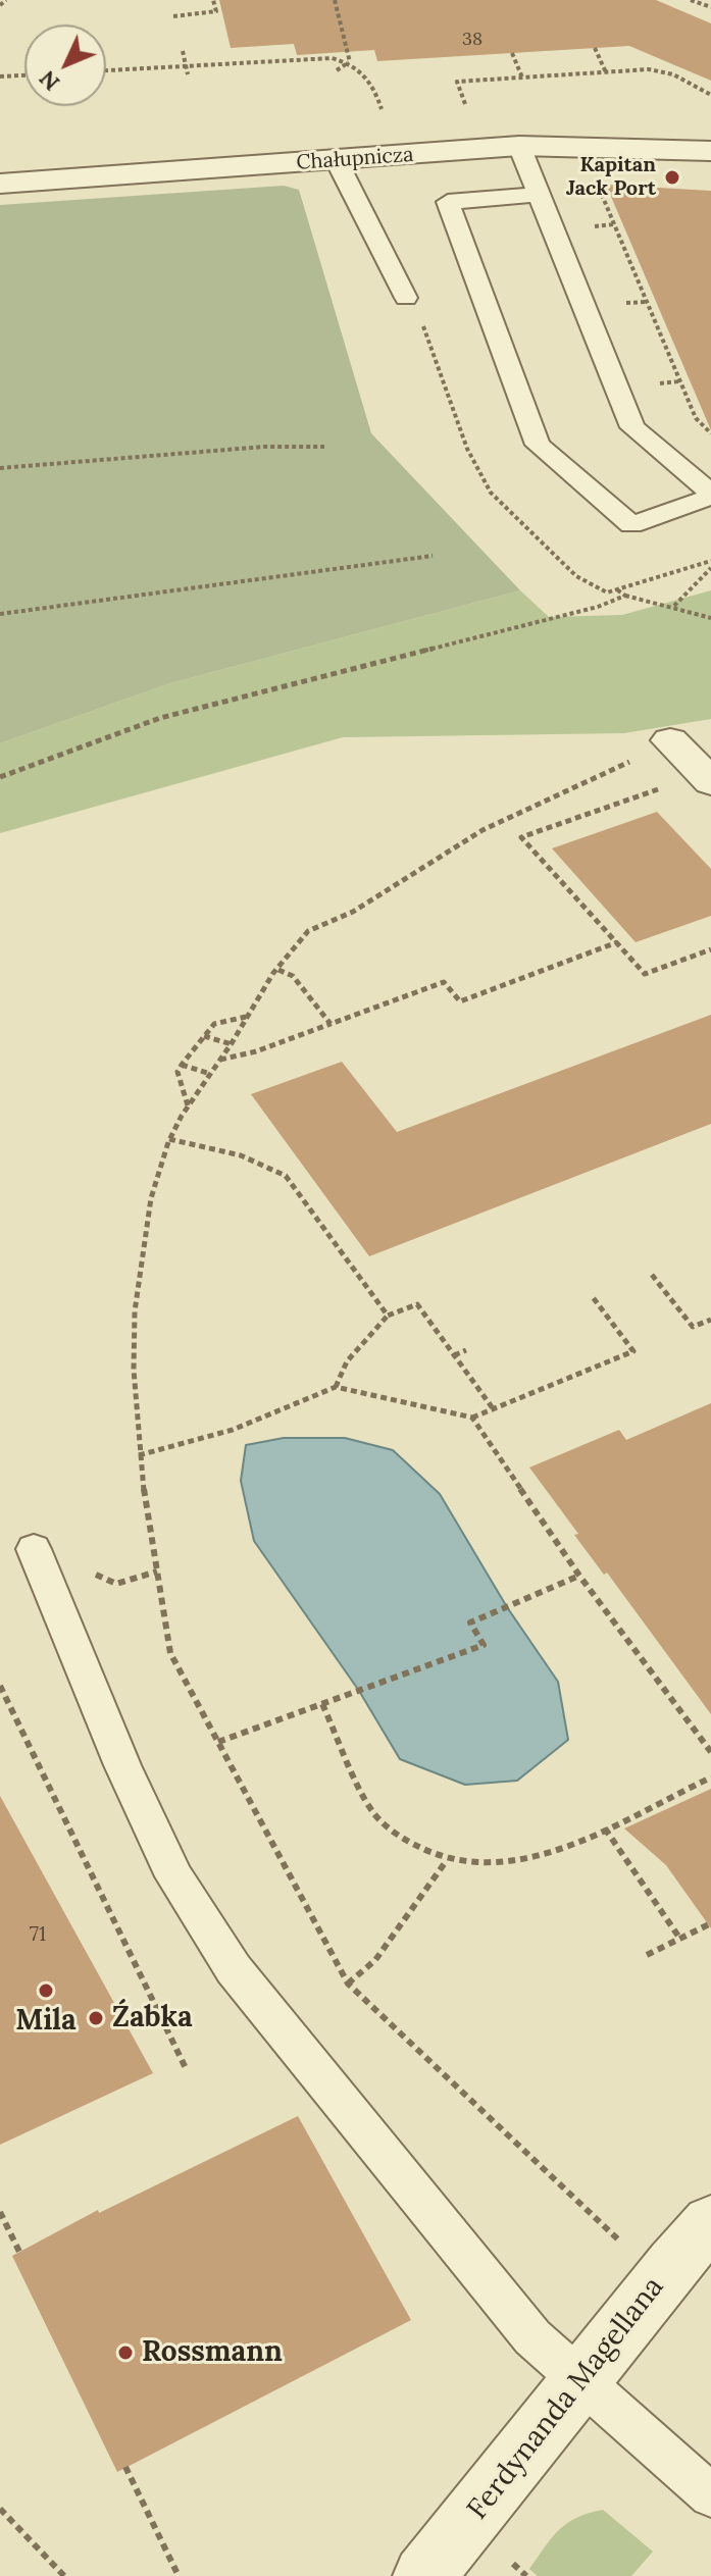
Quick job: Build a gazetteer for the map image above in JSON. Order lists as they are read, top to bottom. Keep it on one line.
{"streets":{"street":["Chałupnicza","Ferdynanda Magellana"]},"places":["Kapitan Jack Port","Mila","Źabka","Rossmann"],"house_numbers":["38","71"],"north":"bottom left"}
